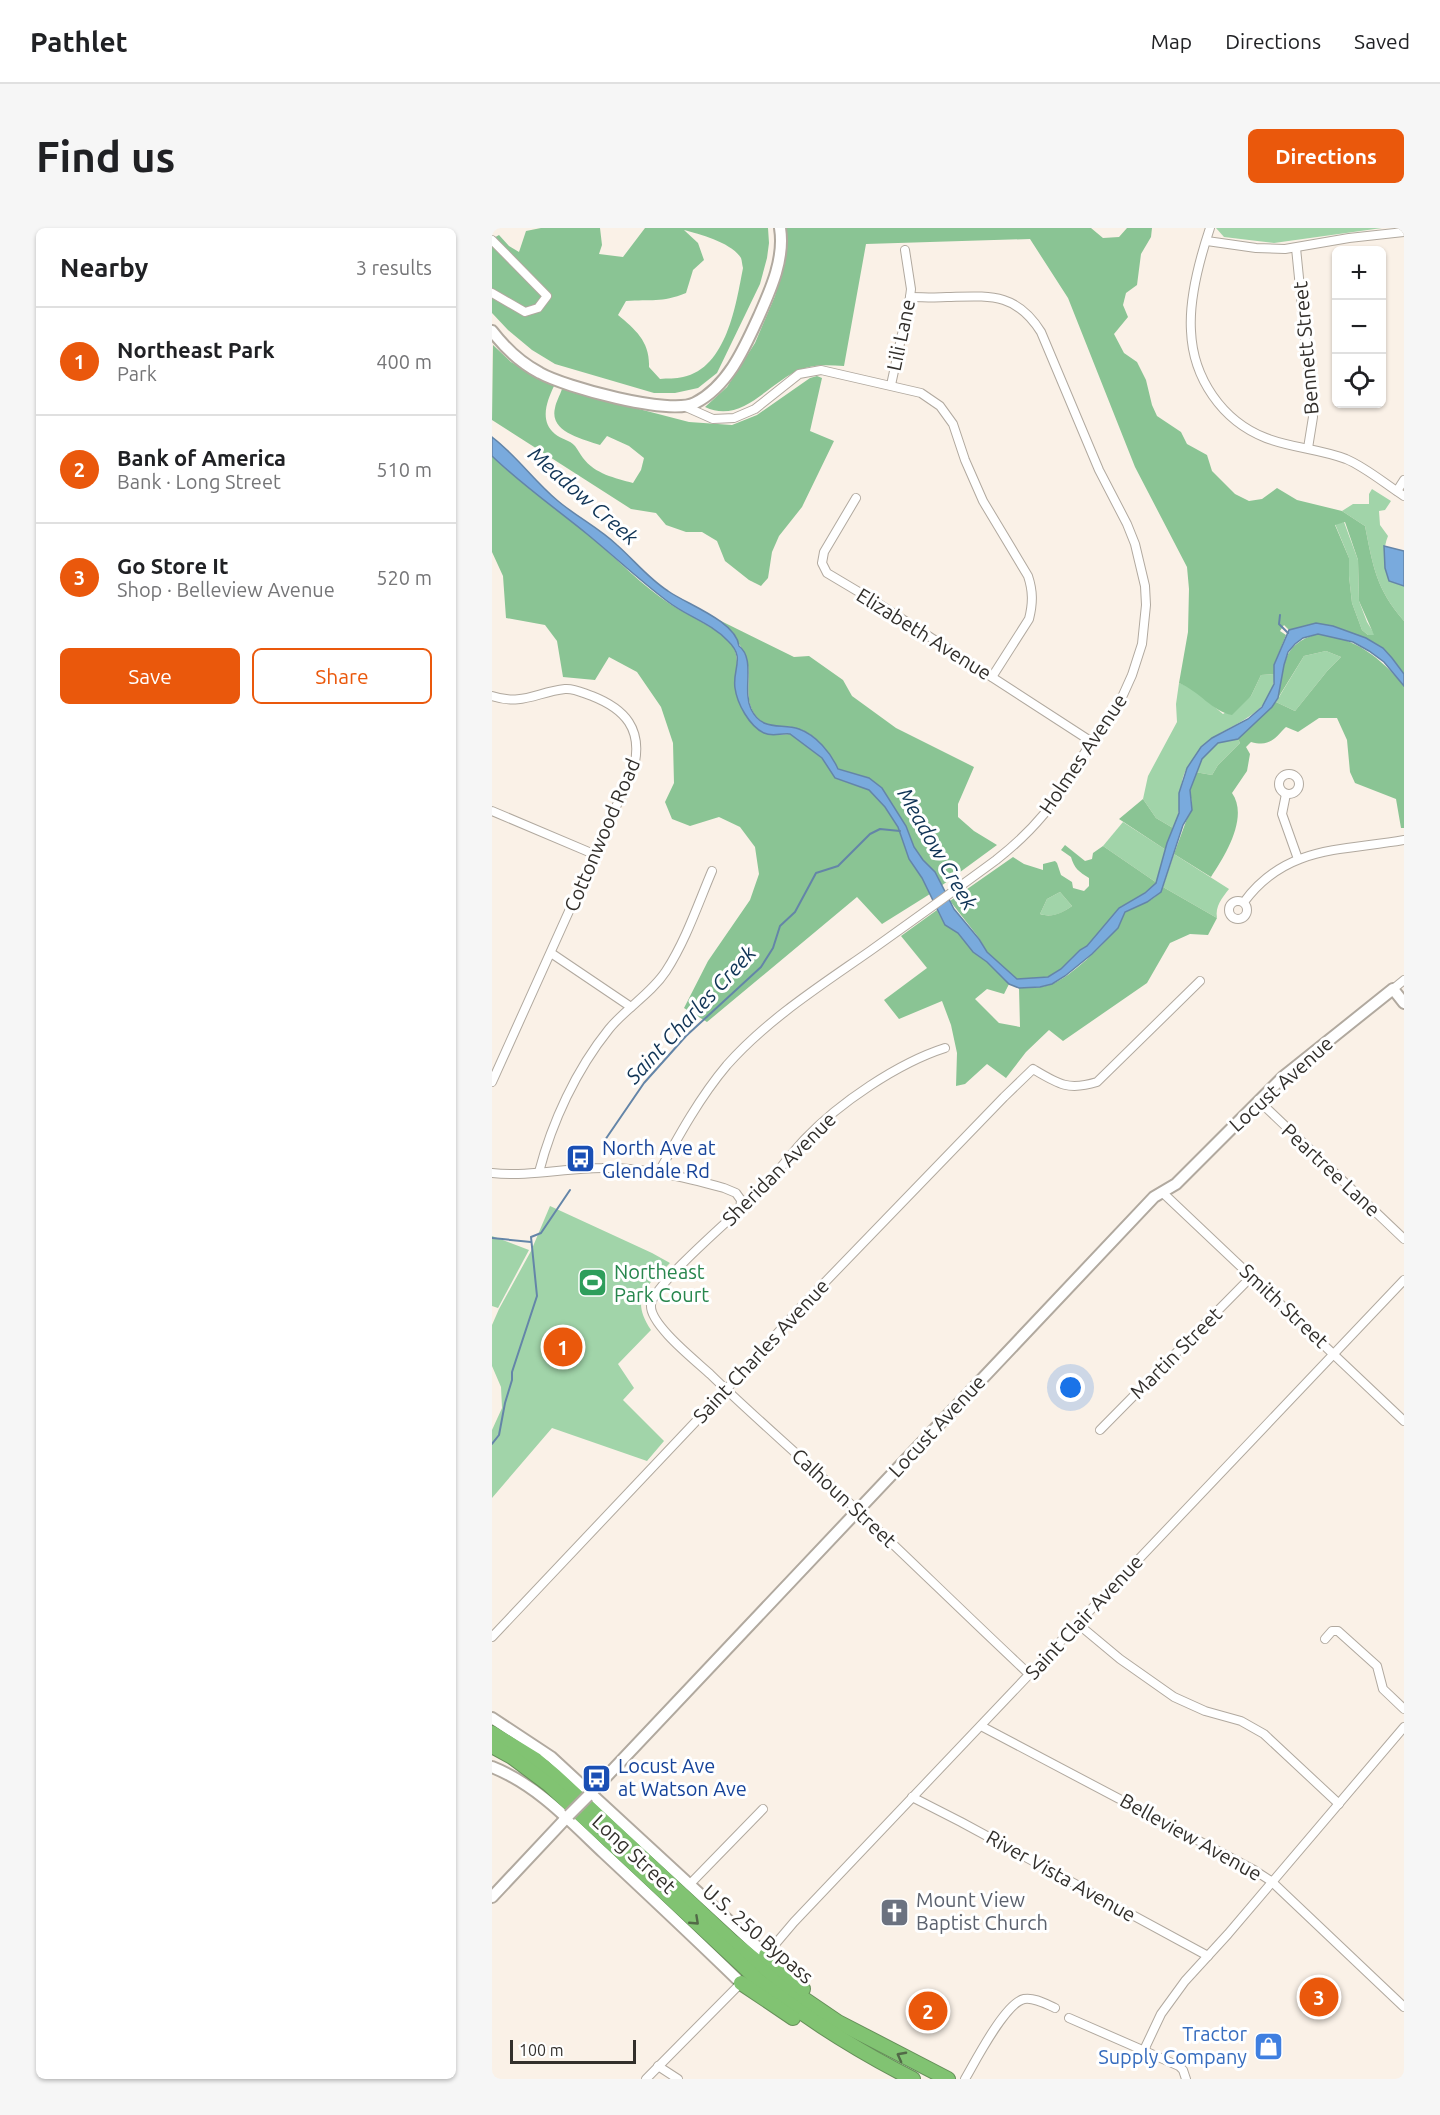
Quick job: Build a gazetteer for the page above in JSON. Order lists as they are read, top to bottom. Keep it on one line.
{"streets":{"highway":["U.S. 250 Bypass"],"street":["Lili Lane","Bennett Street","Elizabeth Avenue","Holmes Avenue","Cottonwood Road","Locust Avenue","Sheridan Avenue","Peartree Lane","Smith Street","Saint Charles Avenue","Martin Street","Calhoun Street","Saint Clair Avenue","Belleview Avenue","Long Street","River Vista Avenue"]},"crossings":[["Lili Lane","Holmes Avenue"],["Elizabeth Avenue","Holmes Avenue"],["Locust Avenue","Peartree Lane"],["Locust Avenue","Smith Street"],["Locust Avenue","Calhoun Street"],["Locust Avenue","Long Street"],["Sheridan Avenue","Calhoun Street"],["Smith Street","Martin Street"],["Smith Street","Saint Clair Avenue"],["Saint Charles Avenue","Calhoun Street"],["Calhoun Street","Saint Clair Avenue"],["Saint Clair Avenue","Belleview Avenue"],["Saint Clair Avenue","River Vista Avenue"]],"water":["Meadow Creek","Saint Charles Creek"],"places":{"bus stop":["North Ave at Glendale Rd","Locust Ave at Watson Ave"],"sports":["Northeast Park Court"],"church":["Mount View Baptist Church"],"shop":["Tractor Supply Company"]},"scale_bar":"100 m","page":{"header":"Pathlet","nav":["Map","Directions","Saved"],"buttons":["Directions",["Save","Share"]],"title":"Find us","heading":["Nearby","3 results"],"map_buttons":["+","−"],"list":[{"mark":"1","name":"Northeast Park","note":"Park","value":"400 m"},{"mark":"2","name":"Bank of America","note":"Bank · Long Street","value":"510 m"},{"mark":"3","name":"Go Store It","note":"Shop · Belleview Avenue","value":"520 m"}],"pins":["1","3","2"],"scale":"100 m"}}
